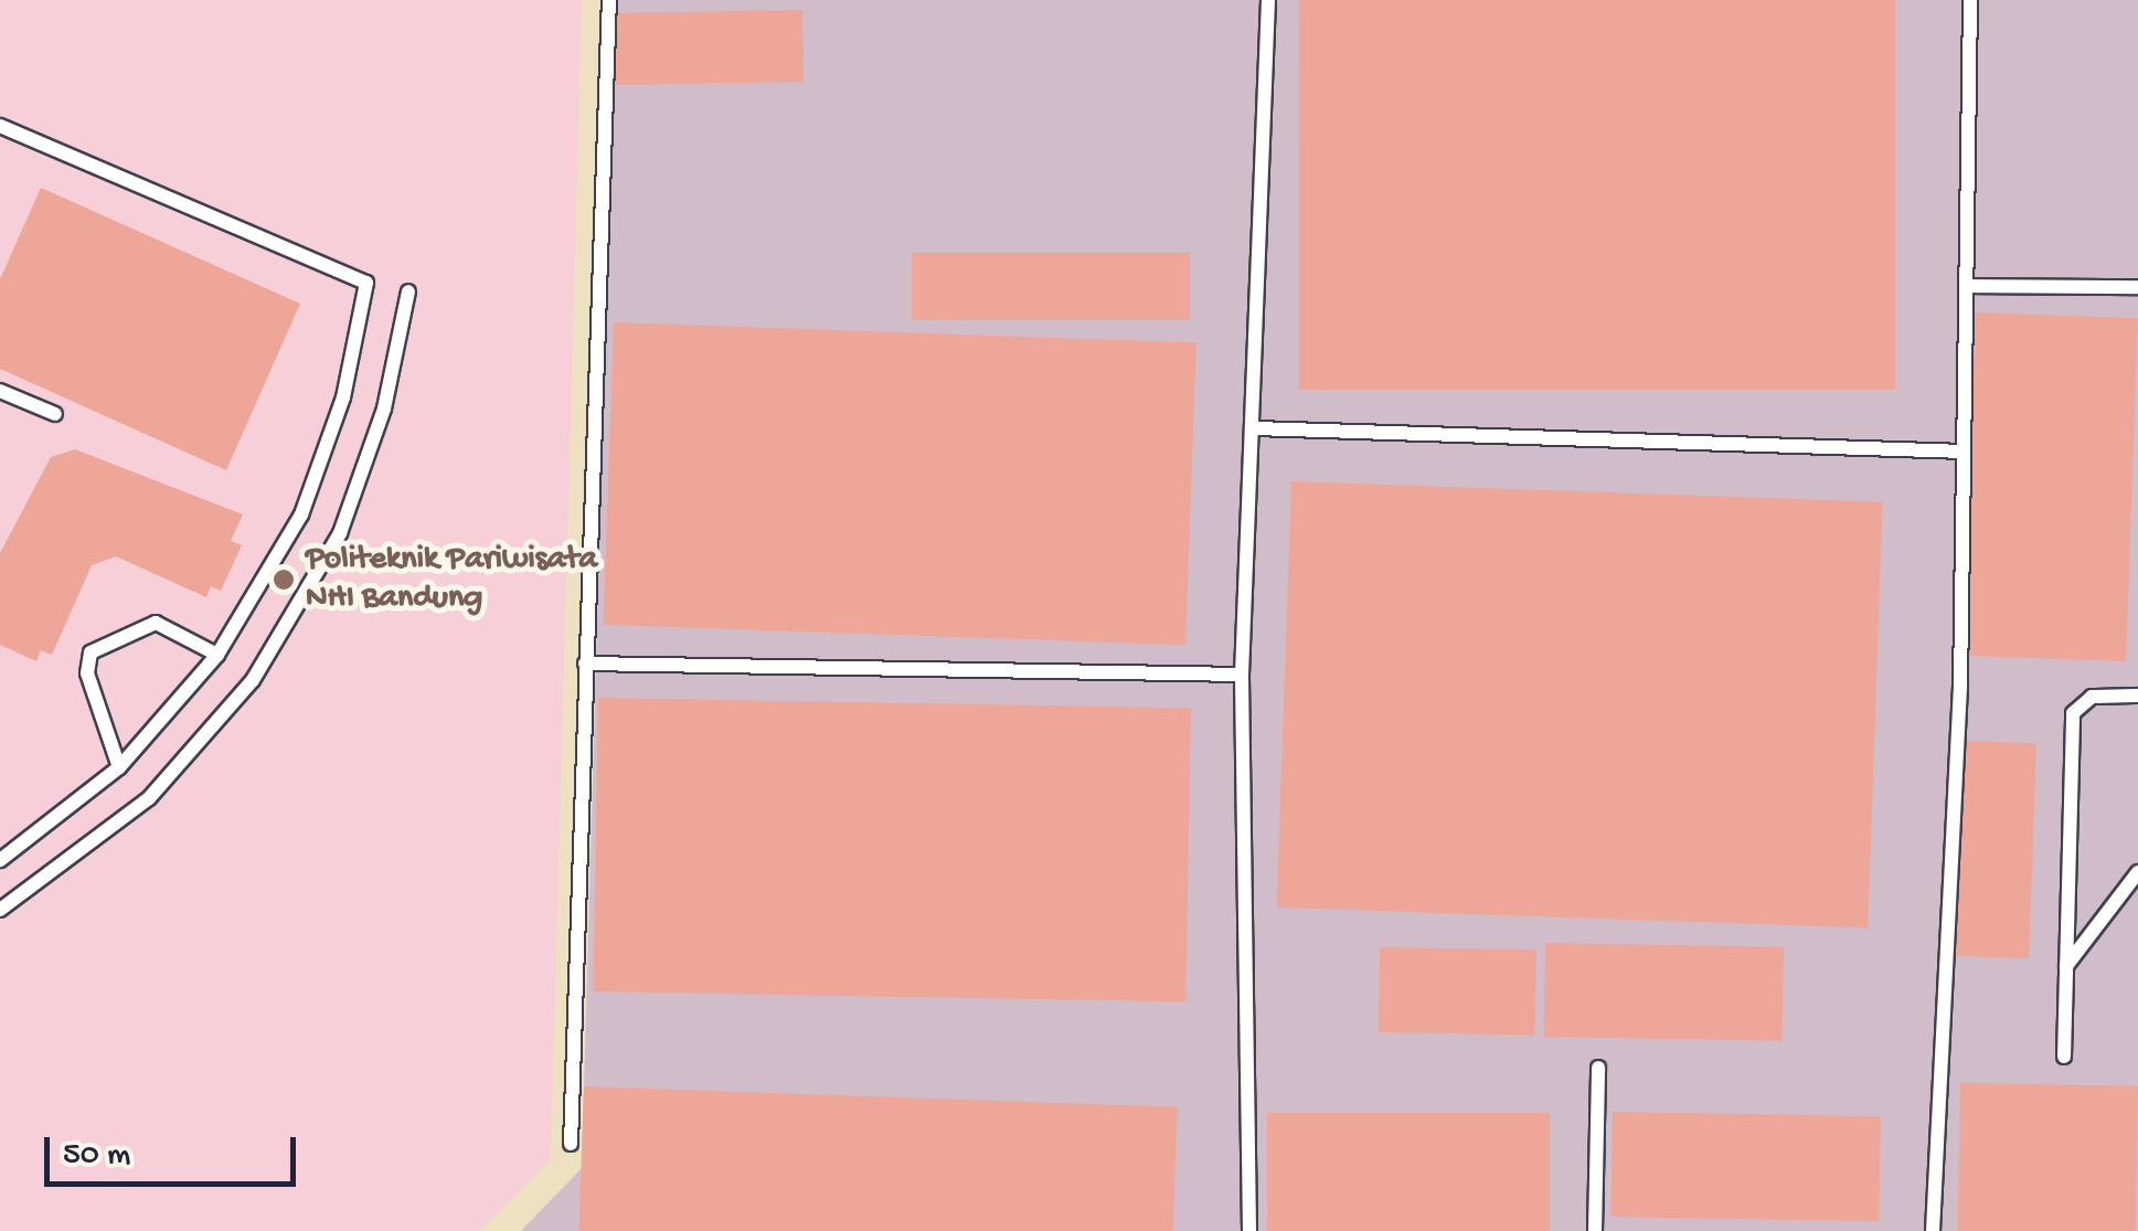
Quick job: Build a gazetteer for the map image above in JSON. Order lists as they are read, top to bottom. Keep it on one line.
{"places":["Politeknik Pariwisata NHI Bandung"],"scale_bar":"50 m"}
